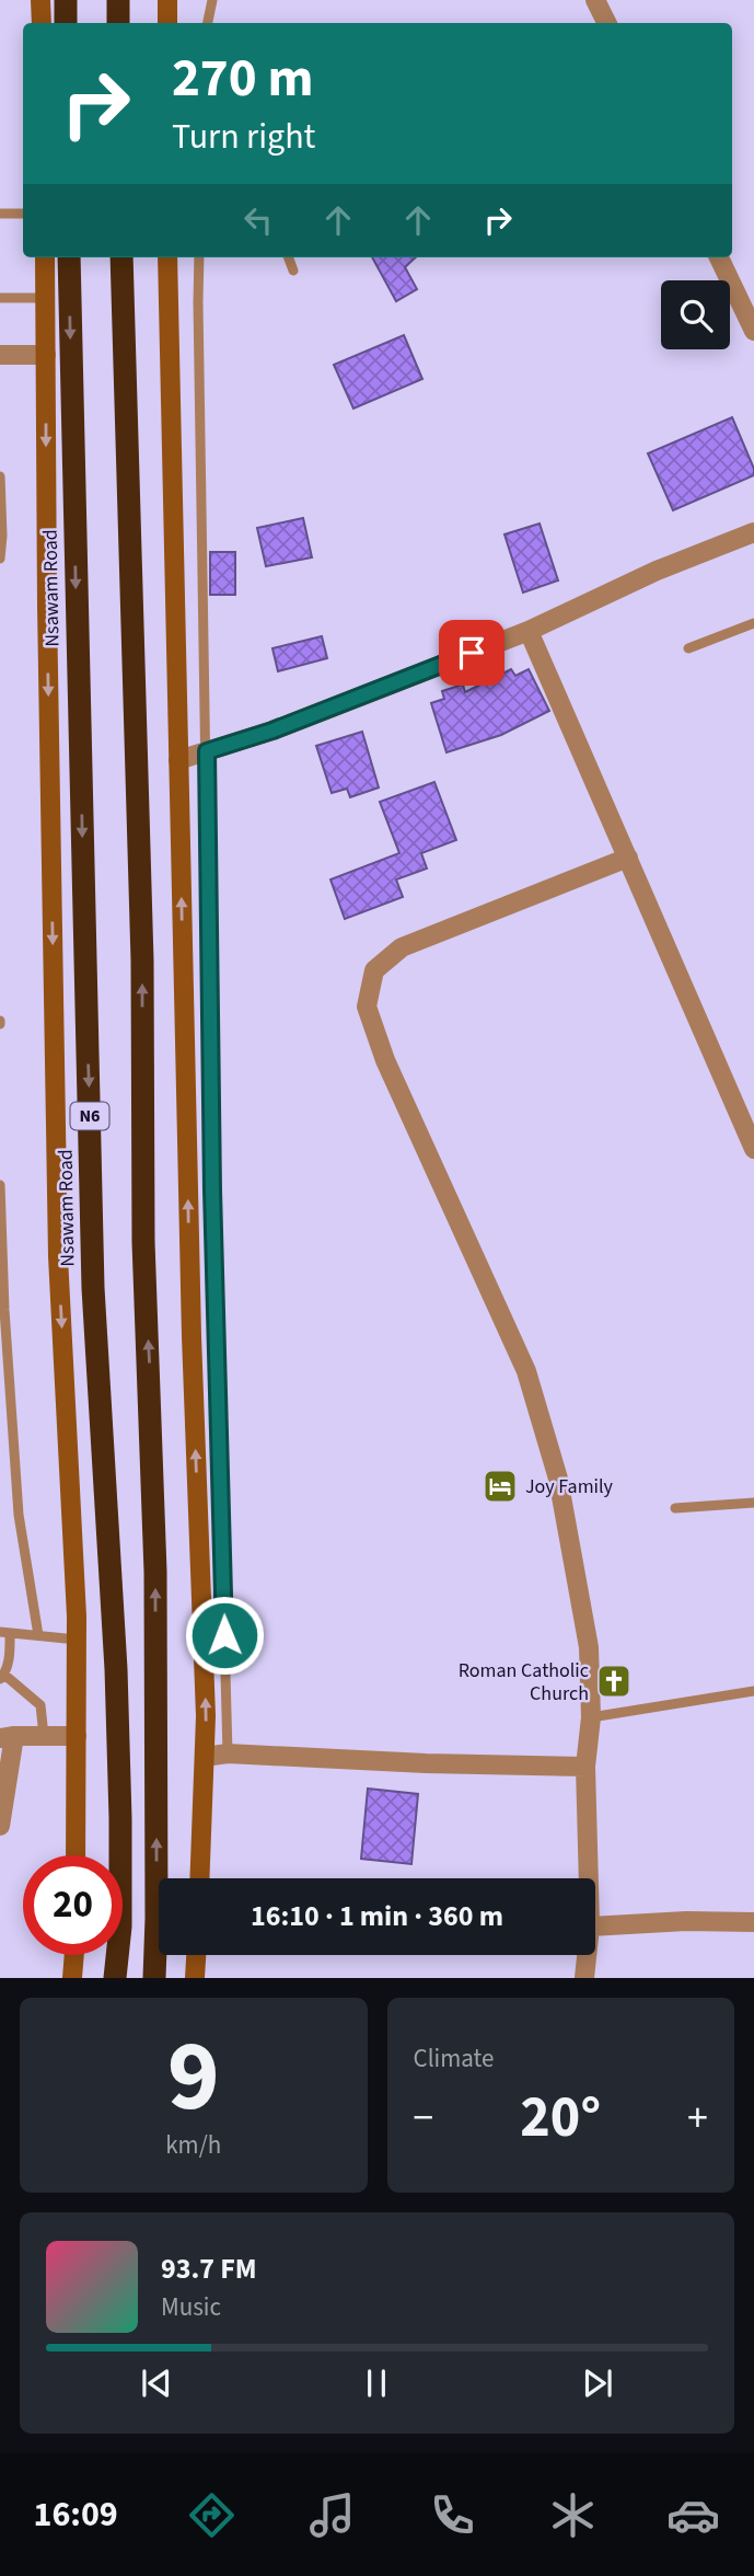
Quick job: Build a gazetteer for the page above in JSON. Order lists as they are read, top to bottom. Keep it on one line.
{"streets":{"highway":["Nsawam Road","N6"]},"places":{"hotel":["Joy Family"],"church":["Roman Catholic Church"]},"page":{"turn":["270 m","Turn right"],"limit":"20","trip":"16:10 · 1 min · 360 m","tile":[["9","km/h"],"Climate"],"heat":["−","20°","+"],"song":["93.7 FM","Music"],"tabs":"16:09"}}
